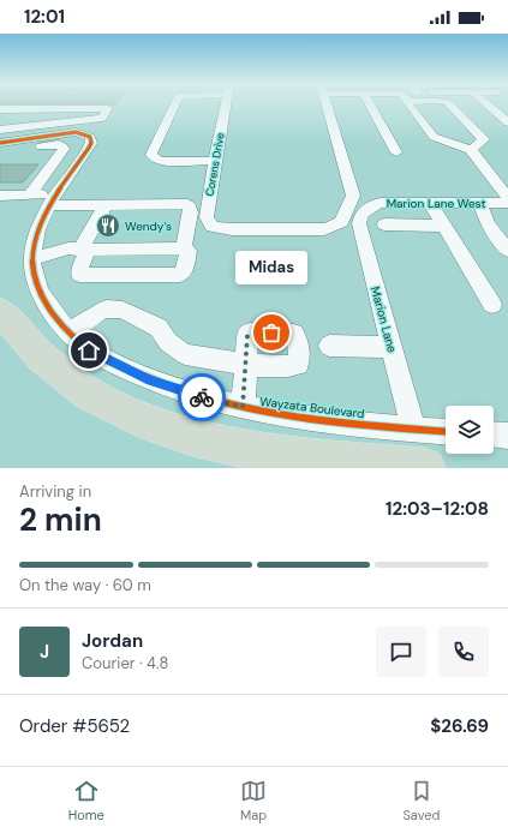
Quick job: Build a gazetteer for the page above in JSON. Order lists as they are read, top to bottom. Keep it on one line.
{"streets":{"street":["Corens Drive","Marion Lane West","Marion Lane","Wayzata Boulevard"]},"crossings":[["Marion Lane West","Marion Lane"],["Marion Lane","Wayzata Boulevard"]],"places":{"restaurant":["Wendy's"],"other":["Midas"]},"page":{"status":"12:01","bubble":"Midas","heading":["2 min","Arriving in","12:03–12:08"],"panel":["Jordan","Courier · 4.8","Order #5652","$26.69"],"bar":"On the way · 60 m","round":"J","tabs":["Home","Map","Saved"]}}
